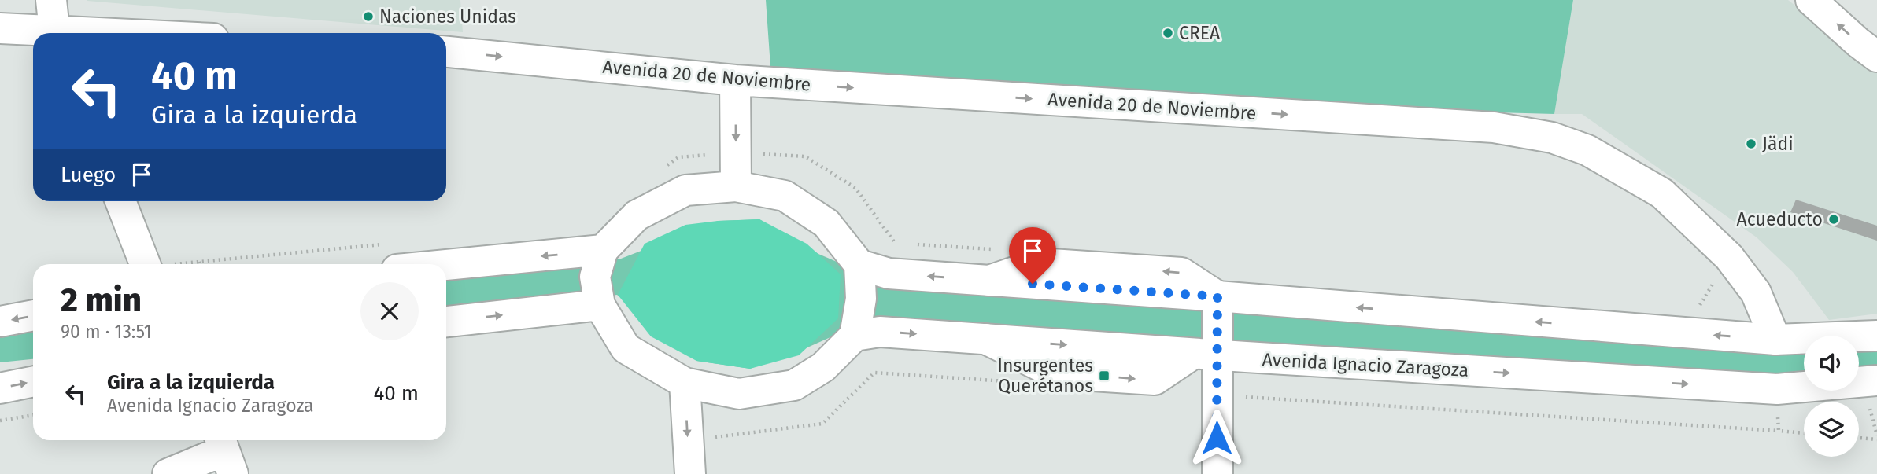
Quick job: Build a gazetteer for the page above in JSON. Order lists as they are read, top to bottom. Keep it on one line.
{"streets":{"main road":["Avenida 20 de Noviembre","Avenida Ignacio Zaragoza"]},"places":{"other":["Naciones Unidas","CREA","Jädi","Acueducto"],"transit":["Insurgentes Querétanos"]},"page":{"turn":["40 m","Gira a la izquierda"],"then":"Luego","heading":["2 min","90 m · 13:51"],"list":[{"name":"Gira a la izquierda","note":"Avenida Ignacio Zaragoza","value":"40 m"}]}}
